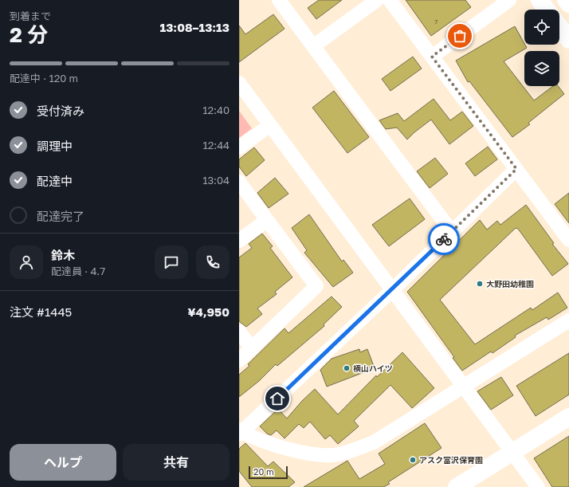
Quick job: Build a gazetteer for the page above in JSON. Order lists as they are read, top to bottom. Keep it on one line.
{"places":["大野田幼稚園","横山ハイツ","アスク富沢保育園"],"house_numbers":["7"],"scale_bar":"20 m","page":{"heading":["2 分","到着まで","13:08–13:13"],"panel":["鈴木","配達員 · 4.7","注文 #1445","¥4,950"],"bar":"配達中 · 120 m","list":[["受付済み","12:40"],["調理中","12:44"],["配達中","13:04"],"配達完了"],"buttons":["ヘルプ","共有"],"scale":"20 m"}}
